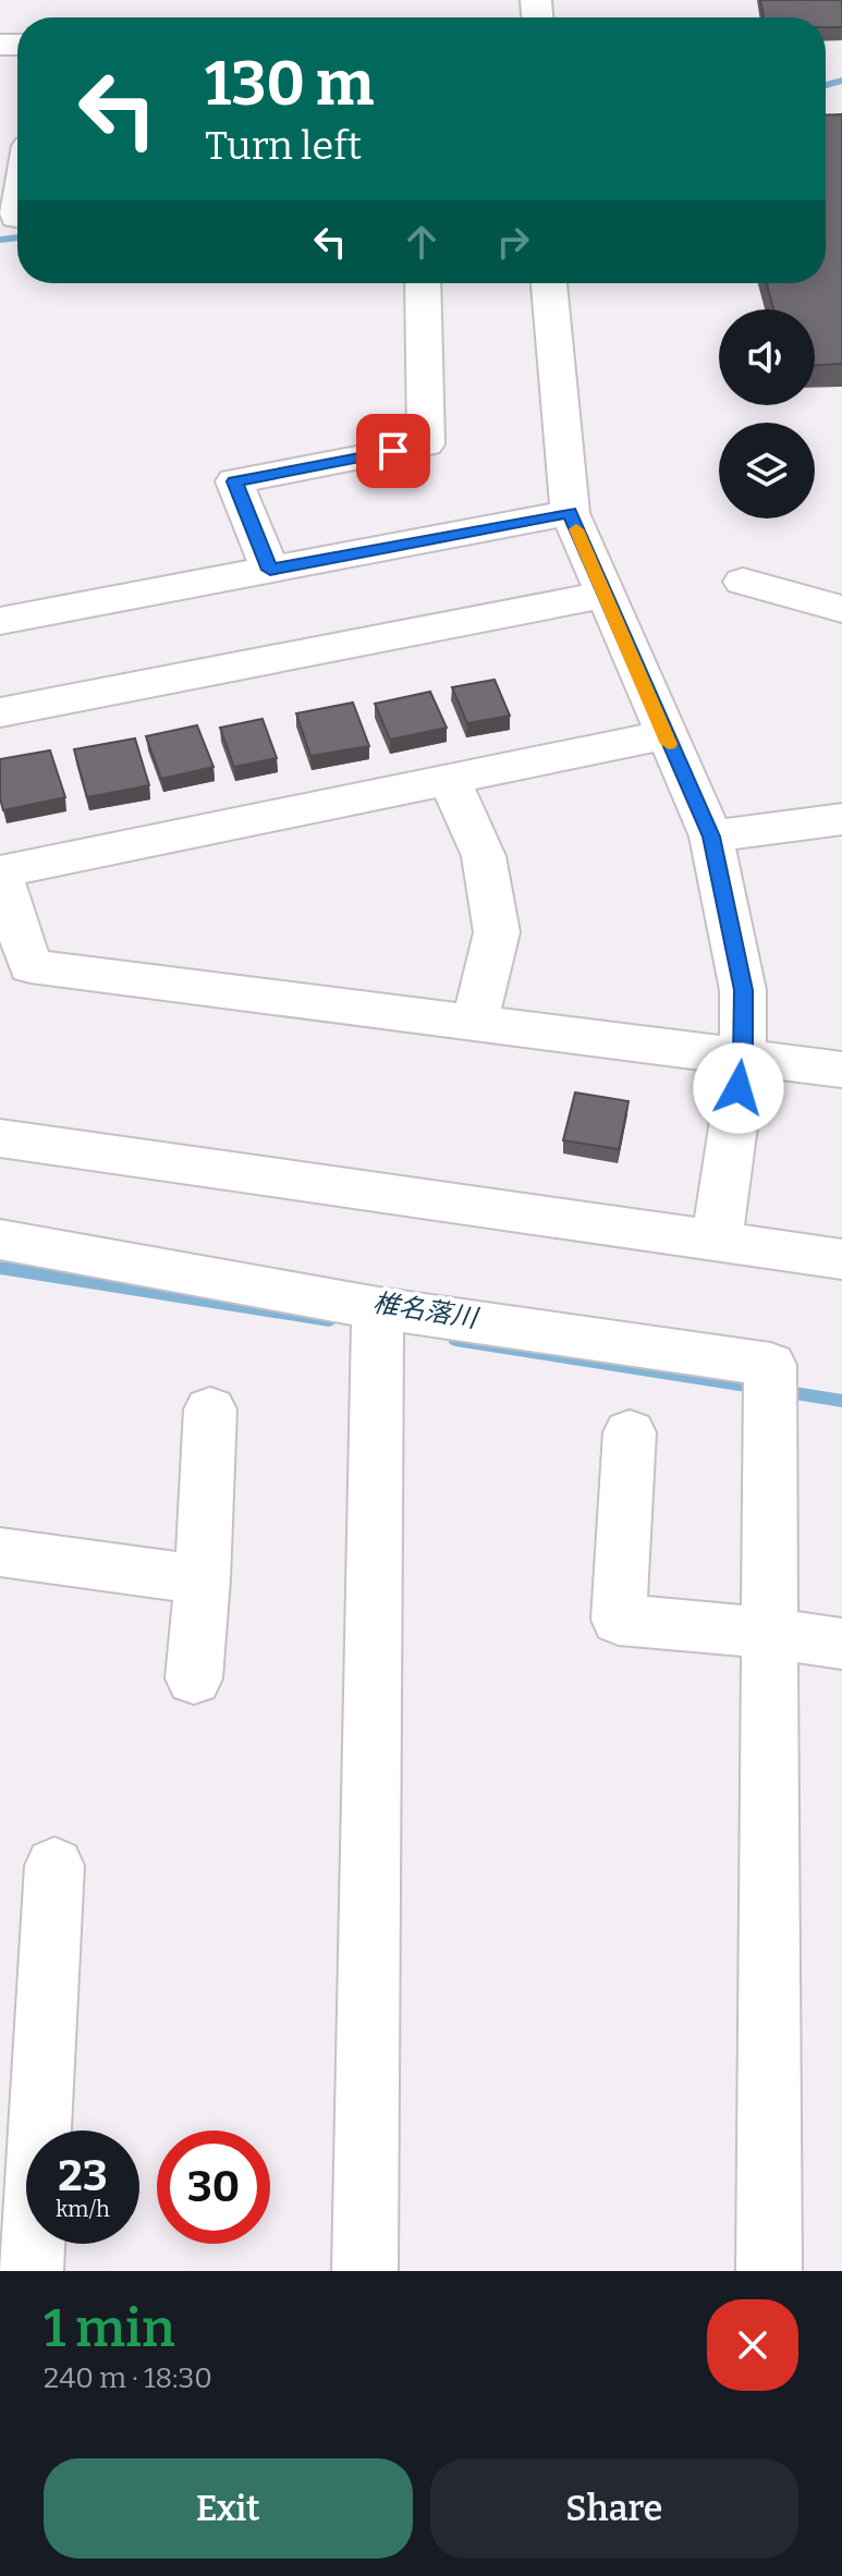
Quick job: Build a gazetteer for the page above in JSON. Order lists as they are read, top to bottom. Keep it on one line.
{"water":["椎名落川"],"page":{"turn":["130 m","Turn left"],"speed":"23 km/h","limit":"30","heading":["1 min","240 m · 18:30"],"buttons":["Exit","Share"]}}
